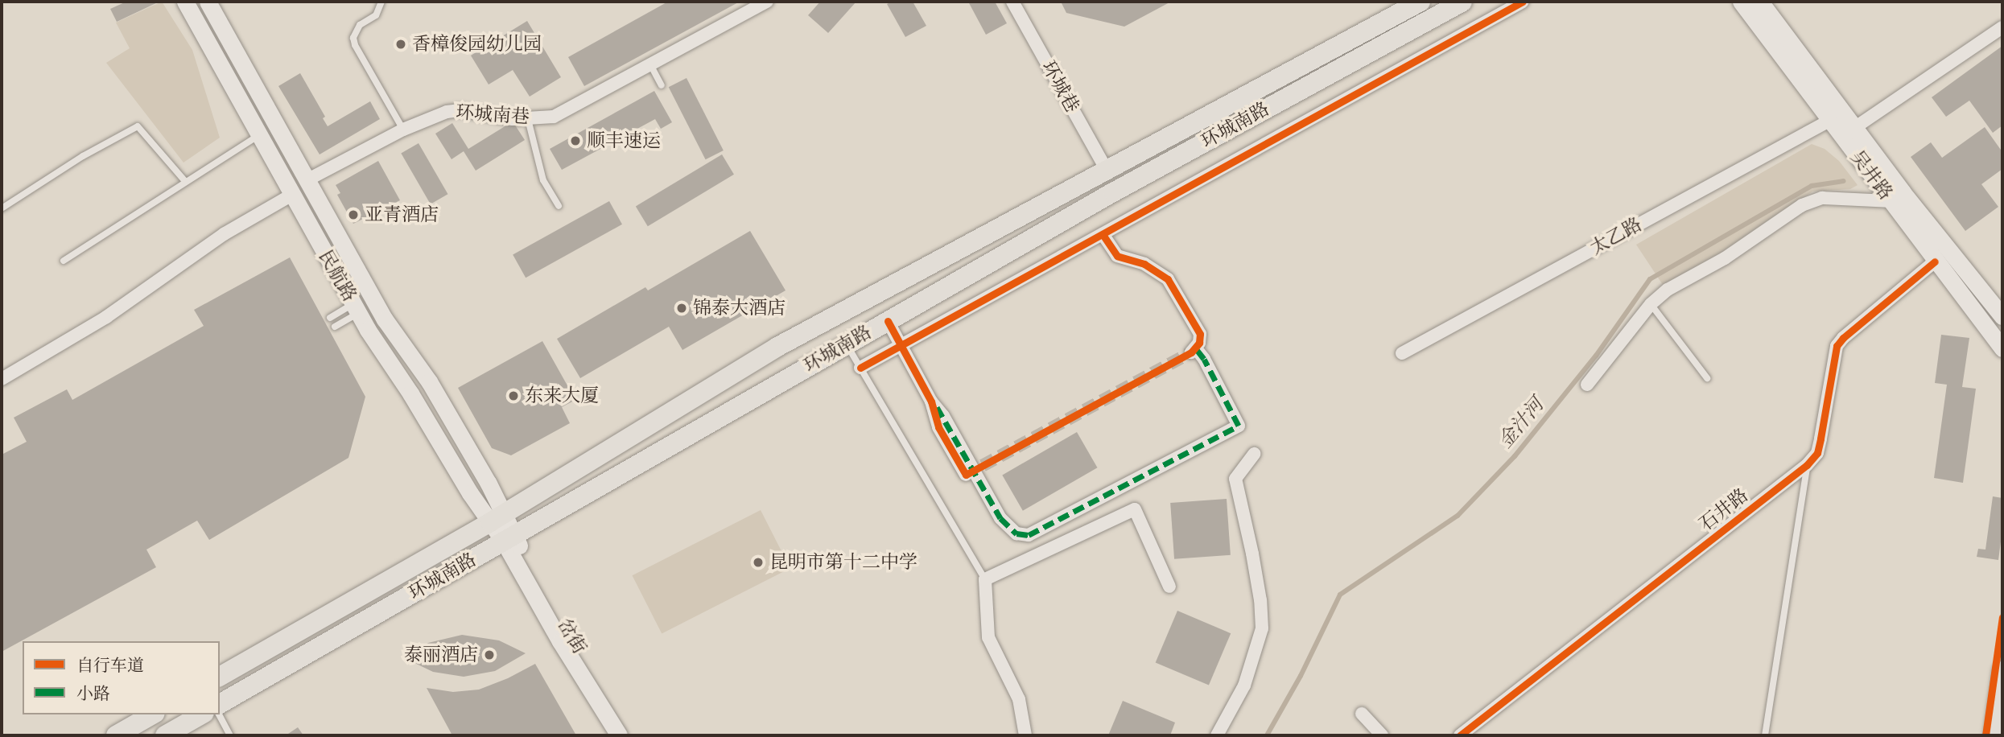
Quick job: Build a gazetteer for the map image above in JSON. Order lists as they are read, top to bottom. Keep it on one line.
{"streets":{"main road":["环城南路"],"street":["环城巷","环城南巷","吴井路","太乙路","民航路","石井路","岔街"]},"crossings":[["环城巷","环城南路"],["环城南巷","民航路"],["环城南路","民航路"],["环城南路","岔街"],["吴井路","太乙路"],["吴井路","石井路"],["民航路","岔街"]],"water":["金汁河"],"places":["香樟俊园幼儿园","顺丰速运","亚青酒店","锦泰大酒店","东来大厦","昆明市第十二中学","泰丽酒店"],"legend":["自行车道","小路"]}
